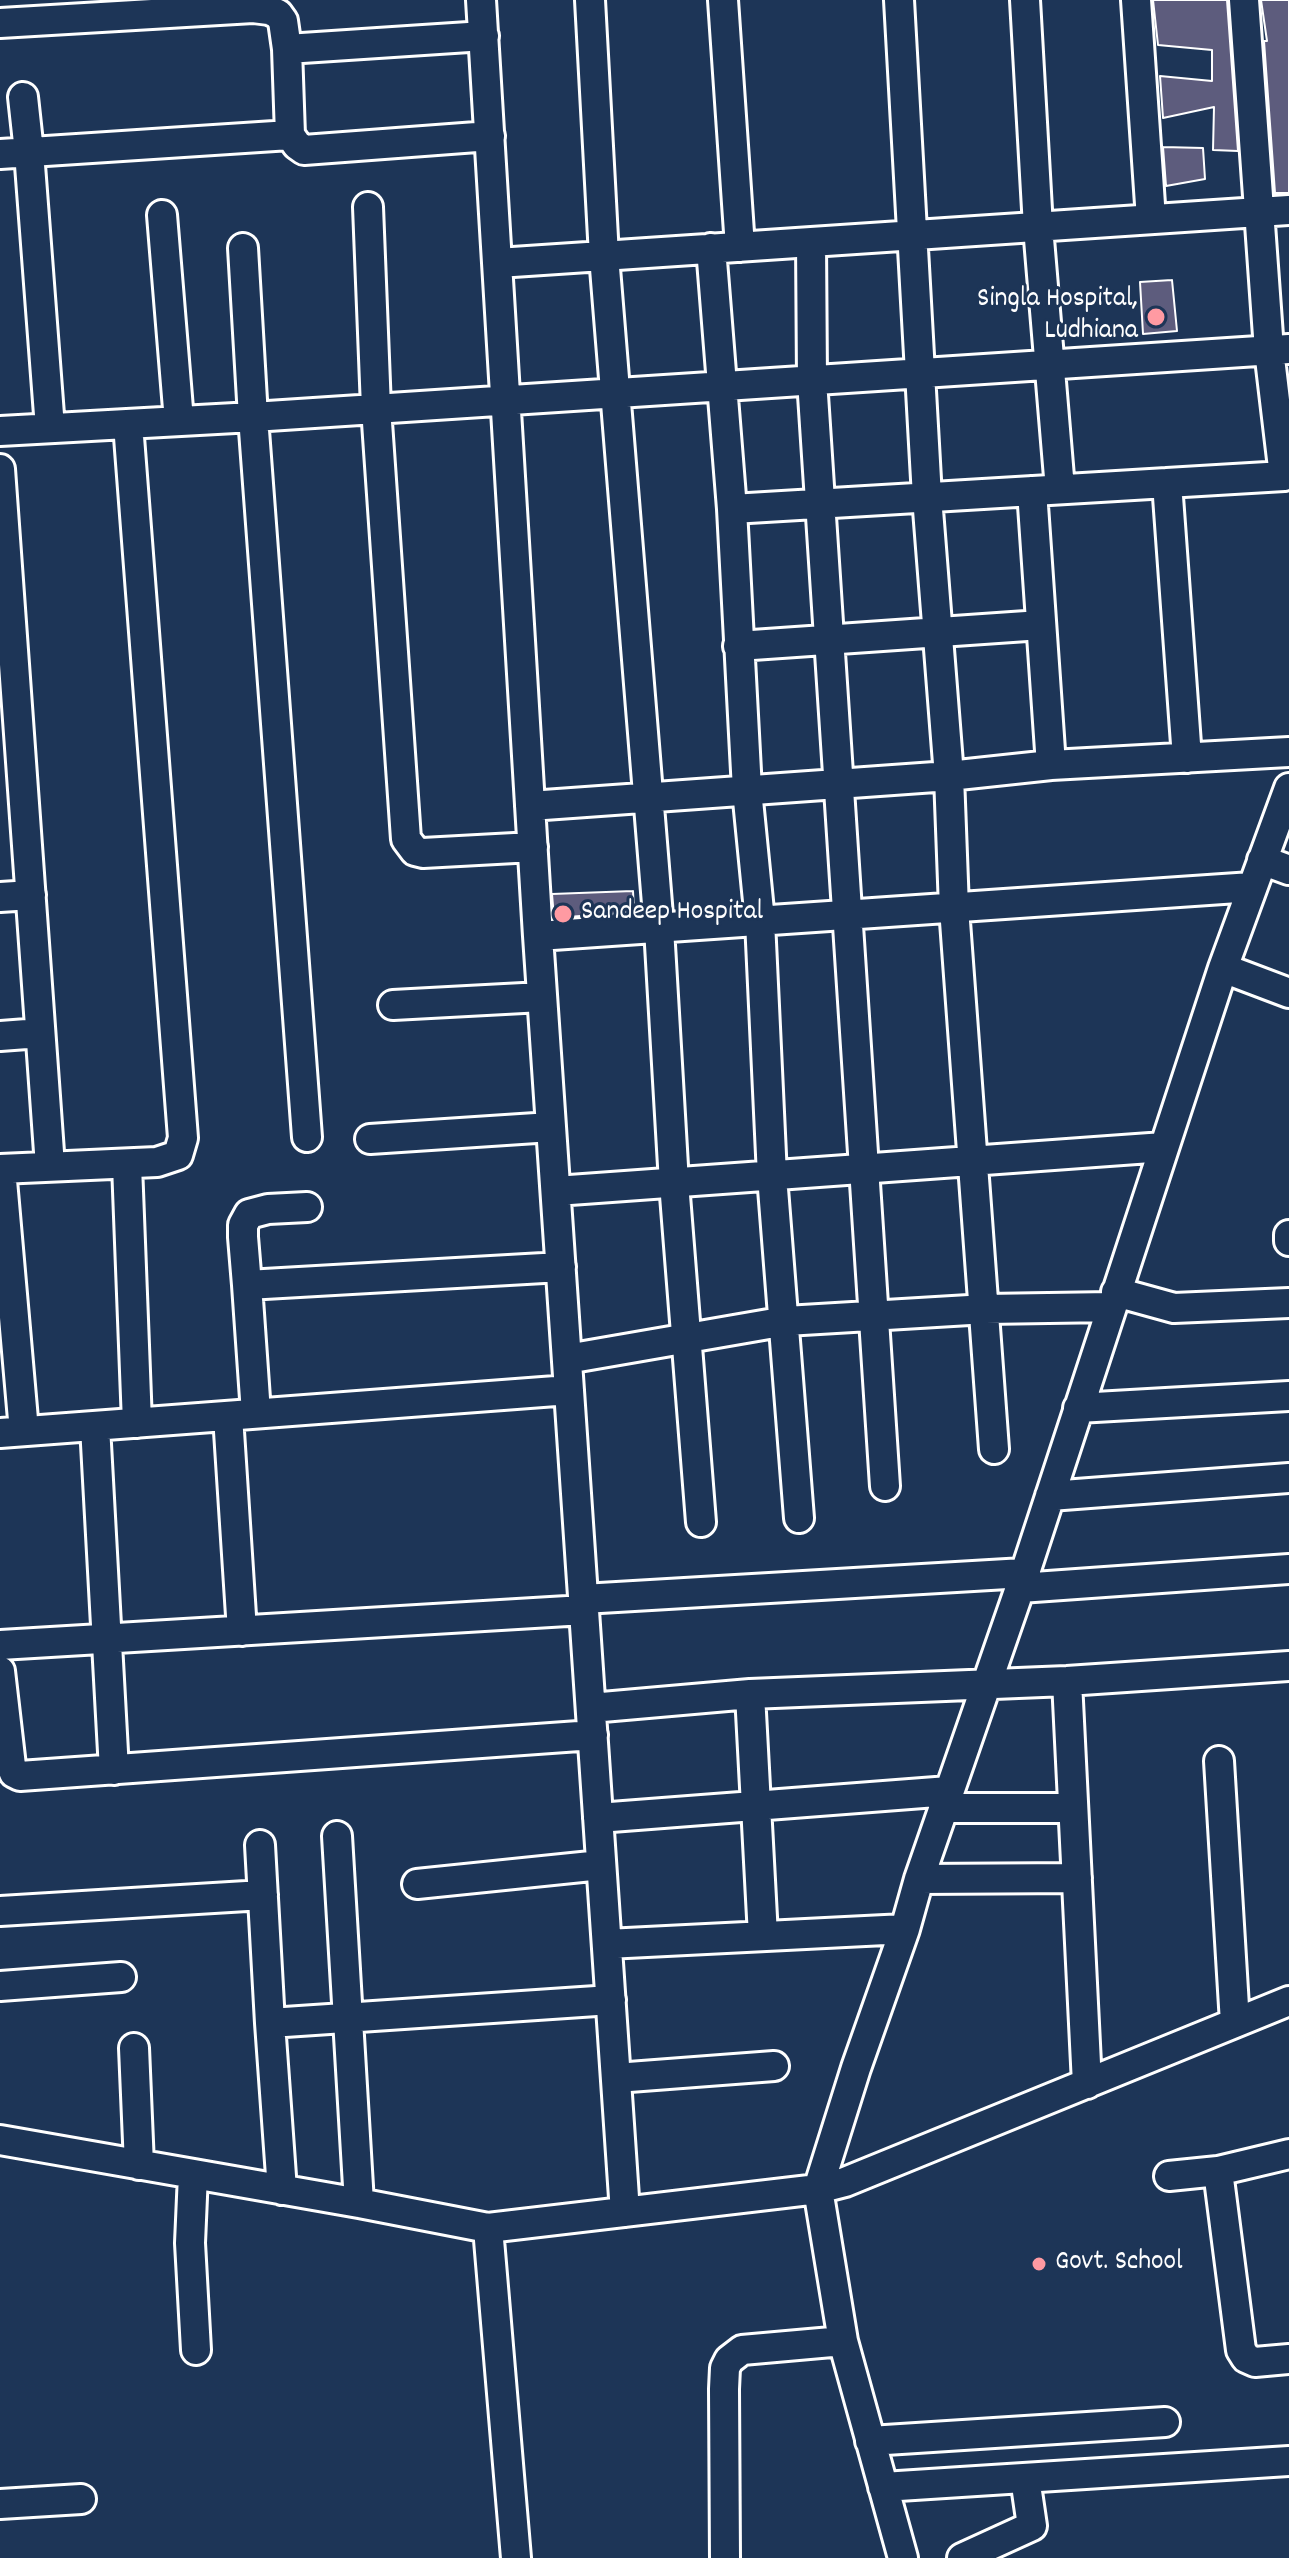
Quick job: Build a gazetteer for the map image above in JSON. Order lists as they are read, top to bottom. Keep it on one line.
{"places":["Singla Hospital, Ludhiana","Sandeep Hospital","Govt. School"]}
